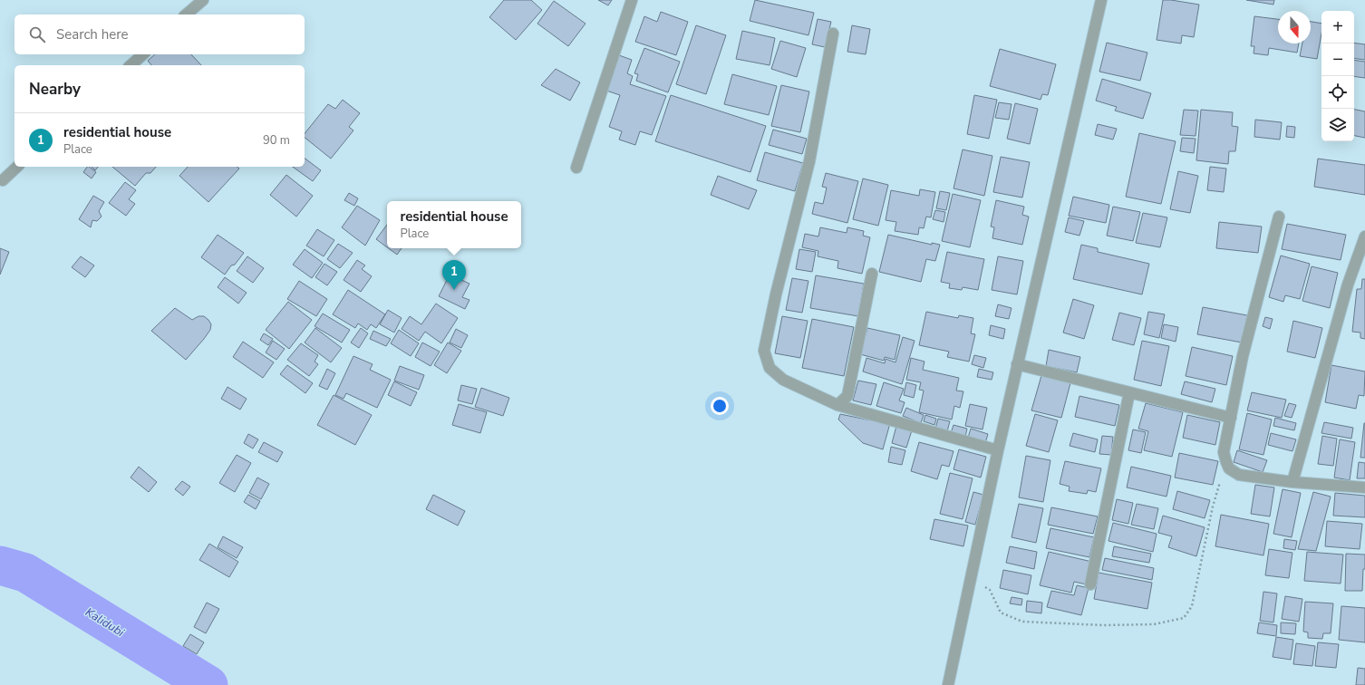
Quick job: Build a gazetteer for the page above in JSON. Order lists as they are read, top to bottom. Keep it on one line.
{"water":["Kalidubi"],"north":"bottom","page":{"map_buttons":["+","−"],"search":"Search here","heading":"Nearby","list":[{"mark":"1","name":"residential house","note":"Place","value":"90 m"}],"popup":["residential house","Place"],"pins":"1"}}
